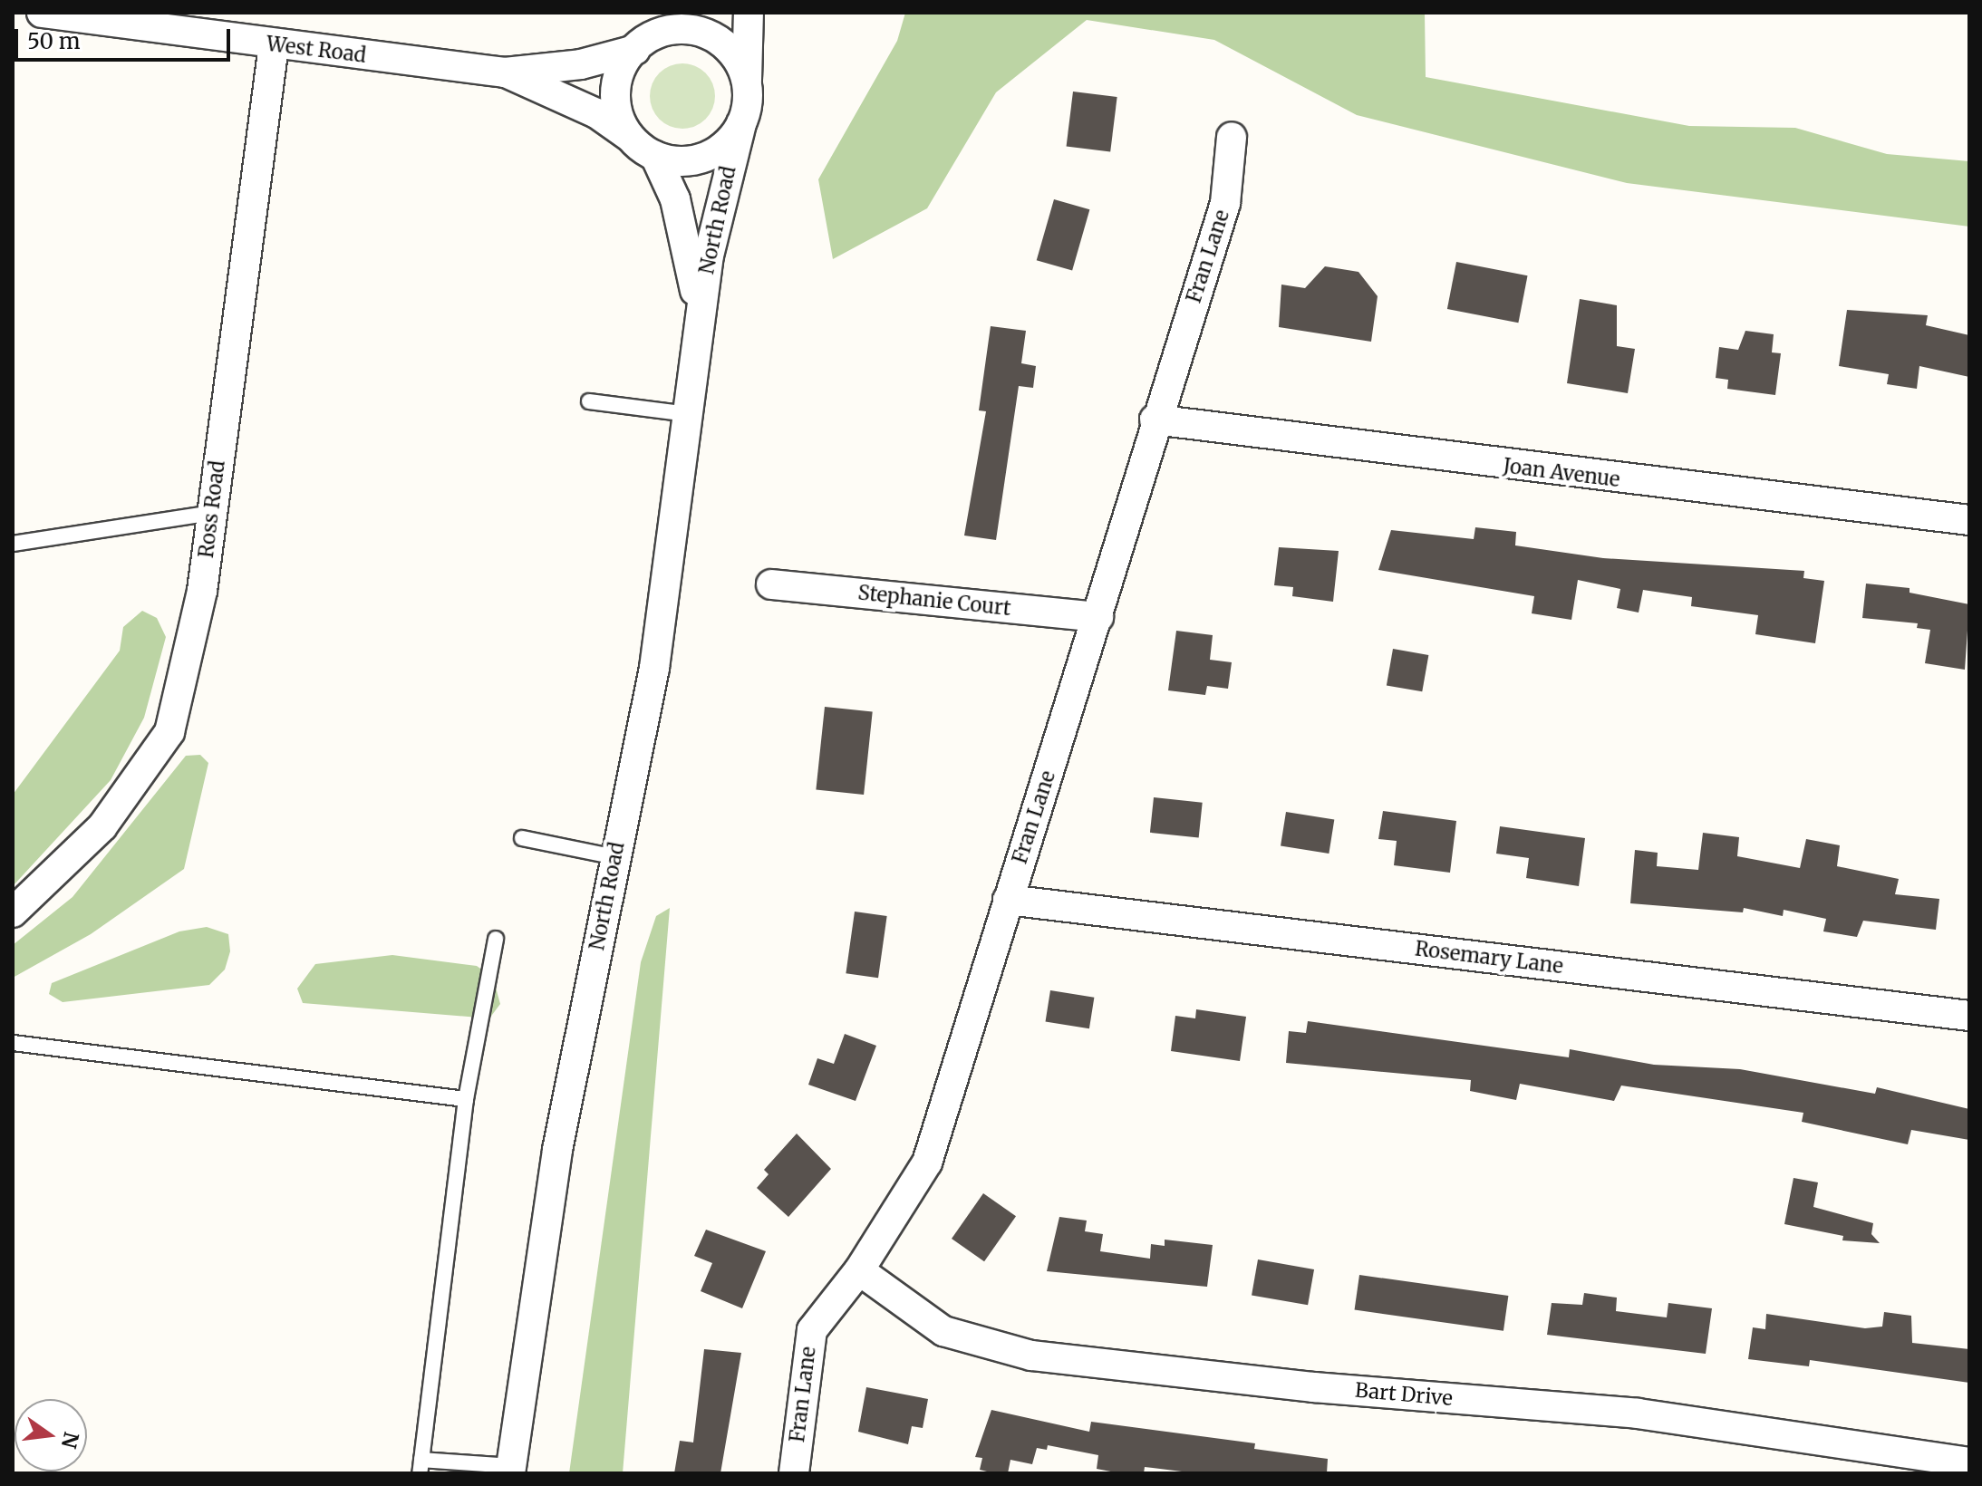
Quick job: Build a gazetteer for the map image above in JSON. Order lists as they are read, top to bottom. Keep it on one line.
{"streets":{"street":["West Road","North Road","Fran Lane","Joan Avenue","Ross Road","Stephanie Court","Rosemary Lane","Bart Drive"]},"crossings":[["West Road","North Road"],["West Road","Ross Road"],["Fran Lane","Joan Avenue"],["Fran Lane","Stephanie Court"],["Fran Lane","Rosemary Lane"],["Fran Lane","Bart Drive"]],"scale_bar":"50 m","north":"right"}
